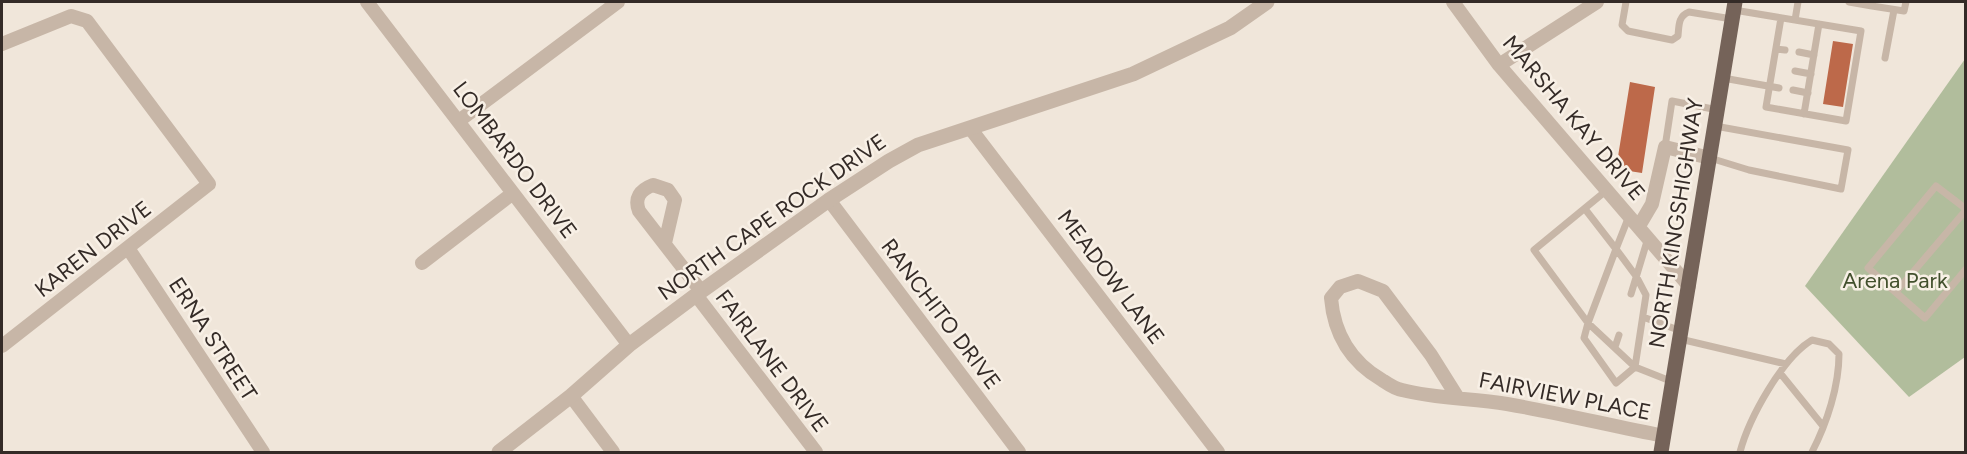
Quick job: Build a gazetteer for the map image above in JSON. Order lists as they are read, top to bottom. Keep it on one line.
{"streets":{"main road":["NORTH KINGSHIGHWAY"],"street":["MARSHA KAY DRIVE","LOMBARDO DRIVE","NORTH CAPE ROCK DRIVE","KAREN DRIVE","MEADOW LANE","RANCHITO DRIVE","ERNA STREET","FAIRLANE DRIVE","FAIRVIEW PLACE"]},"crossings":[["MARSHA KAY DRIVE","NORTH KINGSHIGHWAY"],["LOMBARDO DRIVE","NORTH CAPE ROCK DRIVE"],["NORTH CAPE ROCK DRIVE","MEADOW LANE"],["NORTH CAPE ROCK DRIVE","RANCHITO DRIVE"],["NORTH CAPE ROCK DRIVE","FAIRLANE DRIVE"],["NORTH KINGSHIGHWAY","FAIRVIEW PLACE"],["KAREN DRIVE","ERNA STREET"]],"parks":["Arena Park"]}
